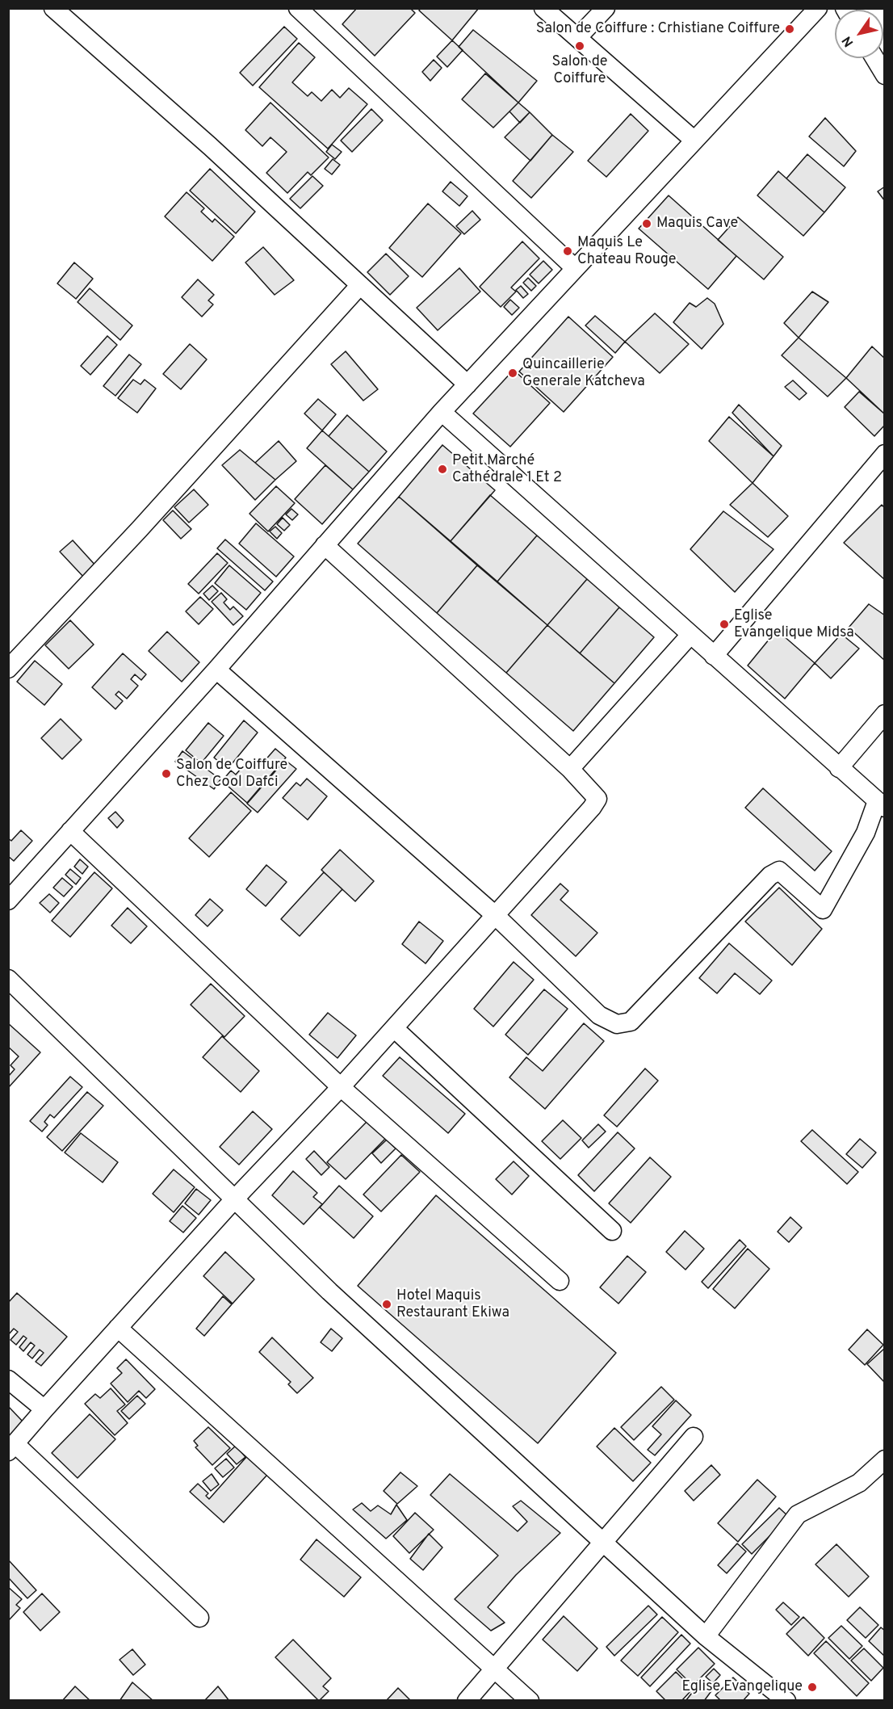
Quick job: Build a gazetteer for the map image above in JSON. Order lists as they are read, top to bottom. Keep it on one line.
{"places":["Salon de Coiffure : Crhistiane Coiffure","Salon de Coiffure","Maquis Cave","Maquis Le Chateau Rouge","Quincaillerie Generale Katcheva","Petit Marché Cathédrale 1 Et 2","Eglise Evangelique Midsa","Salon de Coiffure Chez Cool Dafci","Hotel Maquis Restaurant Ekiwa","Eglise Evangelique"],"north":"bottom left"}
